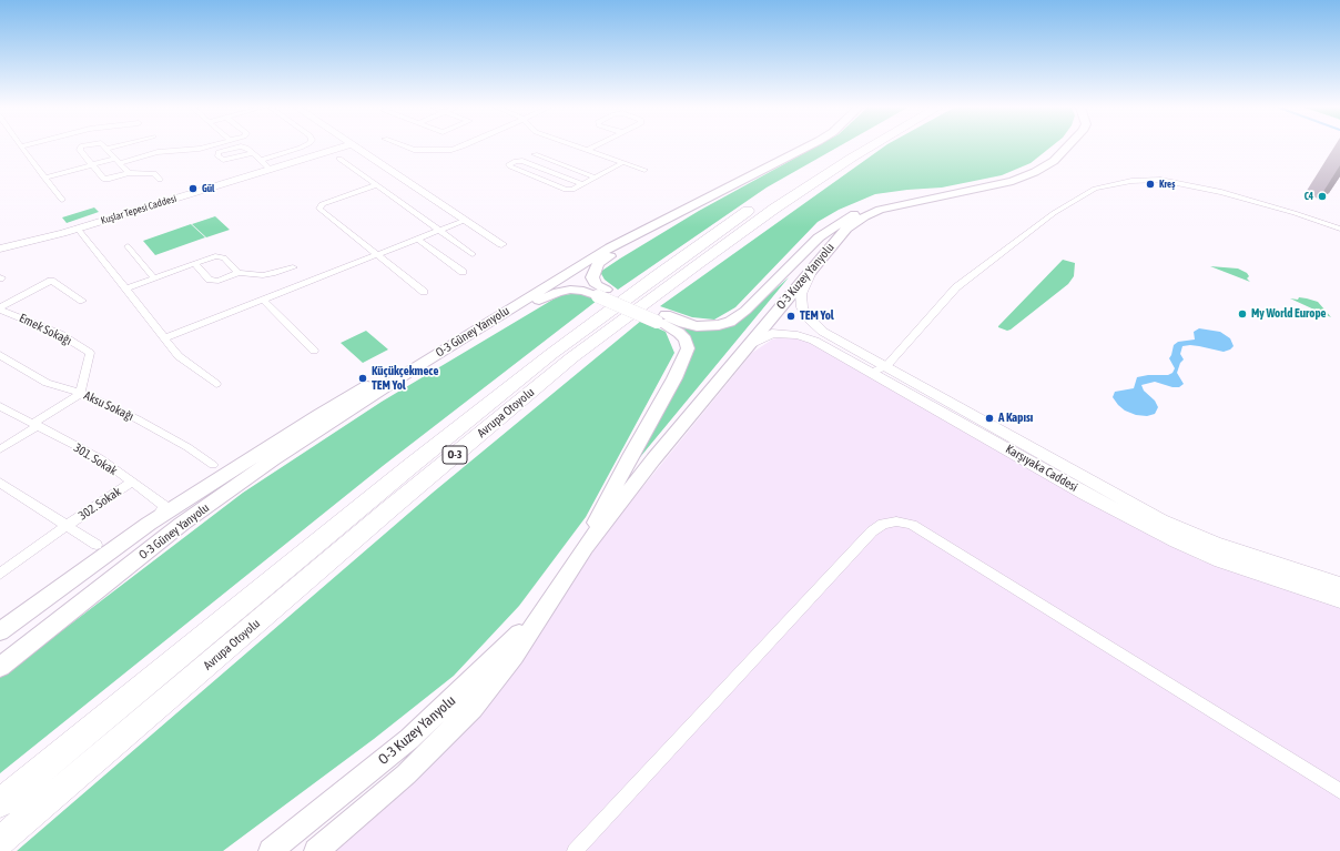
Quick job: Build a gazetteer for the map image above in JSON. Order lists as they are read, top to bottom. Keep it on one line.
{"streets":{"highway":["Avrupa Otoyolu","O-3"],"main road":["Kuşlar Tepesi Caddesi","O-3 Kuzey Yanyolu","O-3 Güney Yanyolu","Karşıyaka Caddesi"],"street":["Emek Sokağı","Aksu Sokağı","301. Sokak","302. Sokak"]},"crossings":[["O-3 Kuzey Yanyolu","Karşıyaka Caddesi"],["Emek Sokağı","Aksu Sokağı"],["301. Sokak","302. Sokak"]],"places":["Kreş","Gül","C4","My World Europe","TEM Yol","Küçükçekmece TEM Yol","A Kapısı"]}
